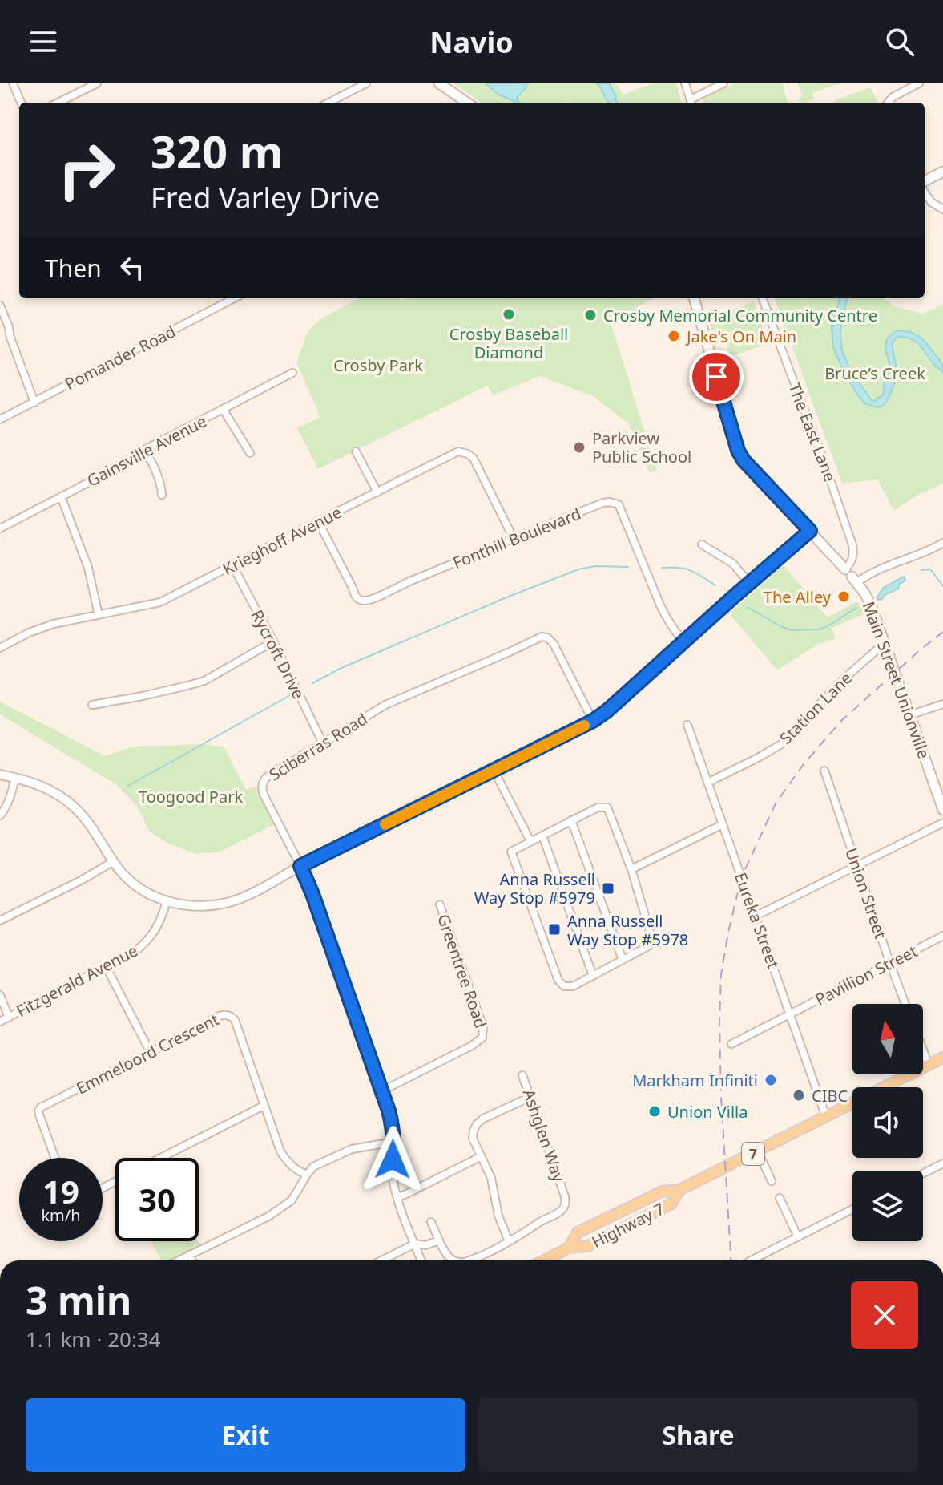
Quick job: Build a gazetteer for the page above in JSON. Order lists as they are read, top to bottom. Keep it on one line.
{"streets":{"main road":["Main Street Unionville","7","Highway 7"],"street":["Pomander Road","The East Lane","Gainsville Avenue","Fonthill Boulevard","Krieghoff Avenue","Rycroft Drive","Station Lane","Sciberras Road","Union Street","Eureka Street","Greentree Road","Pavillion Street","Fitzgerald Avenue","Emmeloord Crescent","Ashglen Way"]},"crossings":[["The East Lane","Main Street Unionville"],["Fonthill Boulevard","Krieghoff Avenue"],["Krieghoff Avenue","Rycroft Drive"],["Rycroft Drive","Sciberras Road"],["Main Street Unionville","Station Lane"],["Station Lane","Eureka Street"],["Sciberras Road","Greentree Road"],["Union Street","Pavillion Street"],["Eureka Street","Pavillion Street"],["Eureka Street","Highway 7"]],"parks":["Crosby Park","Bruce’s Creek","Toogood Park"],"places":{"other":["Crosby Baseball Diamond","Crosby Memorial Community Centre","Jake's On Main","Parkview Public School","The Alley","Markham Infiniti","CIBC","Union Villa"],"transit":["Anna Russell Way Stop #5979","Anna Russell Way Stop #5978"]},"north":"top","page":{"header":"Navio","turn":["320 m","Fred Varley Drive"],"then":"Then","speed":"19 km/h","limit":"30","heading":["3 min","1.1 km · 20:34"],"buttons":["Exit","Share"]}}
